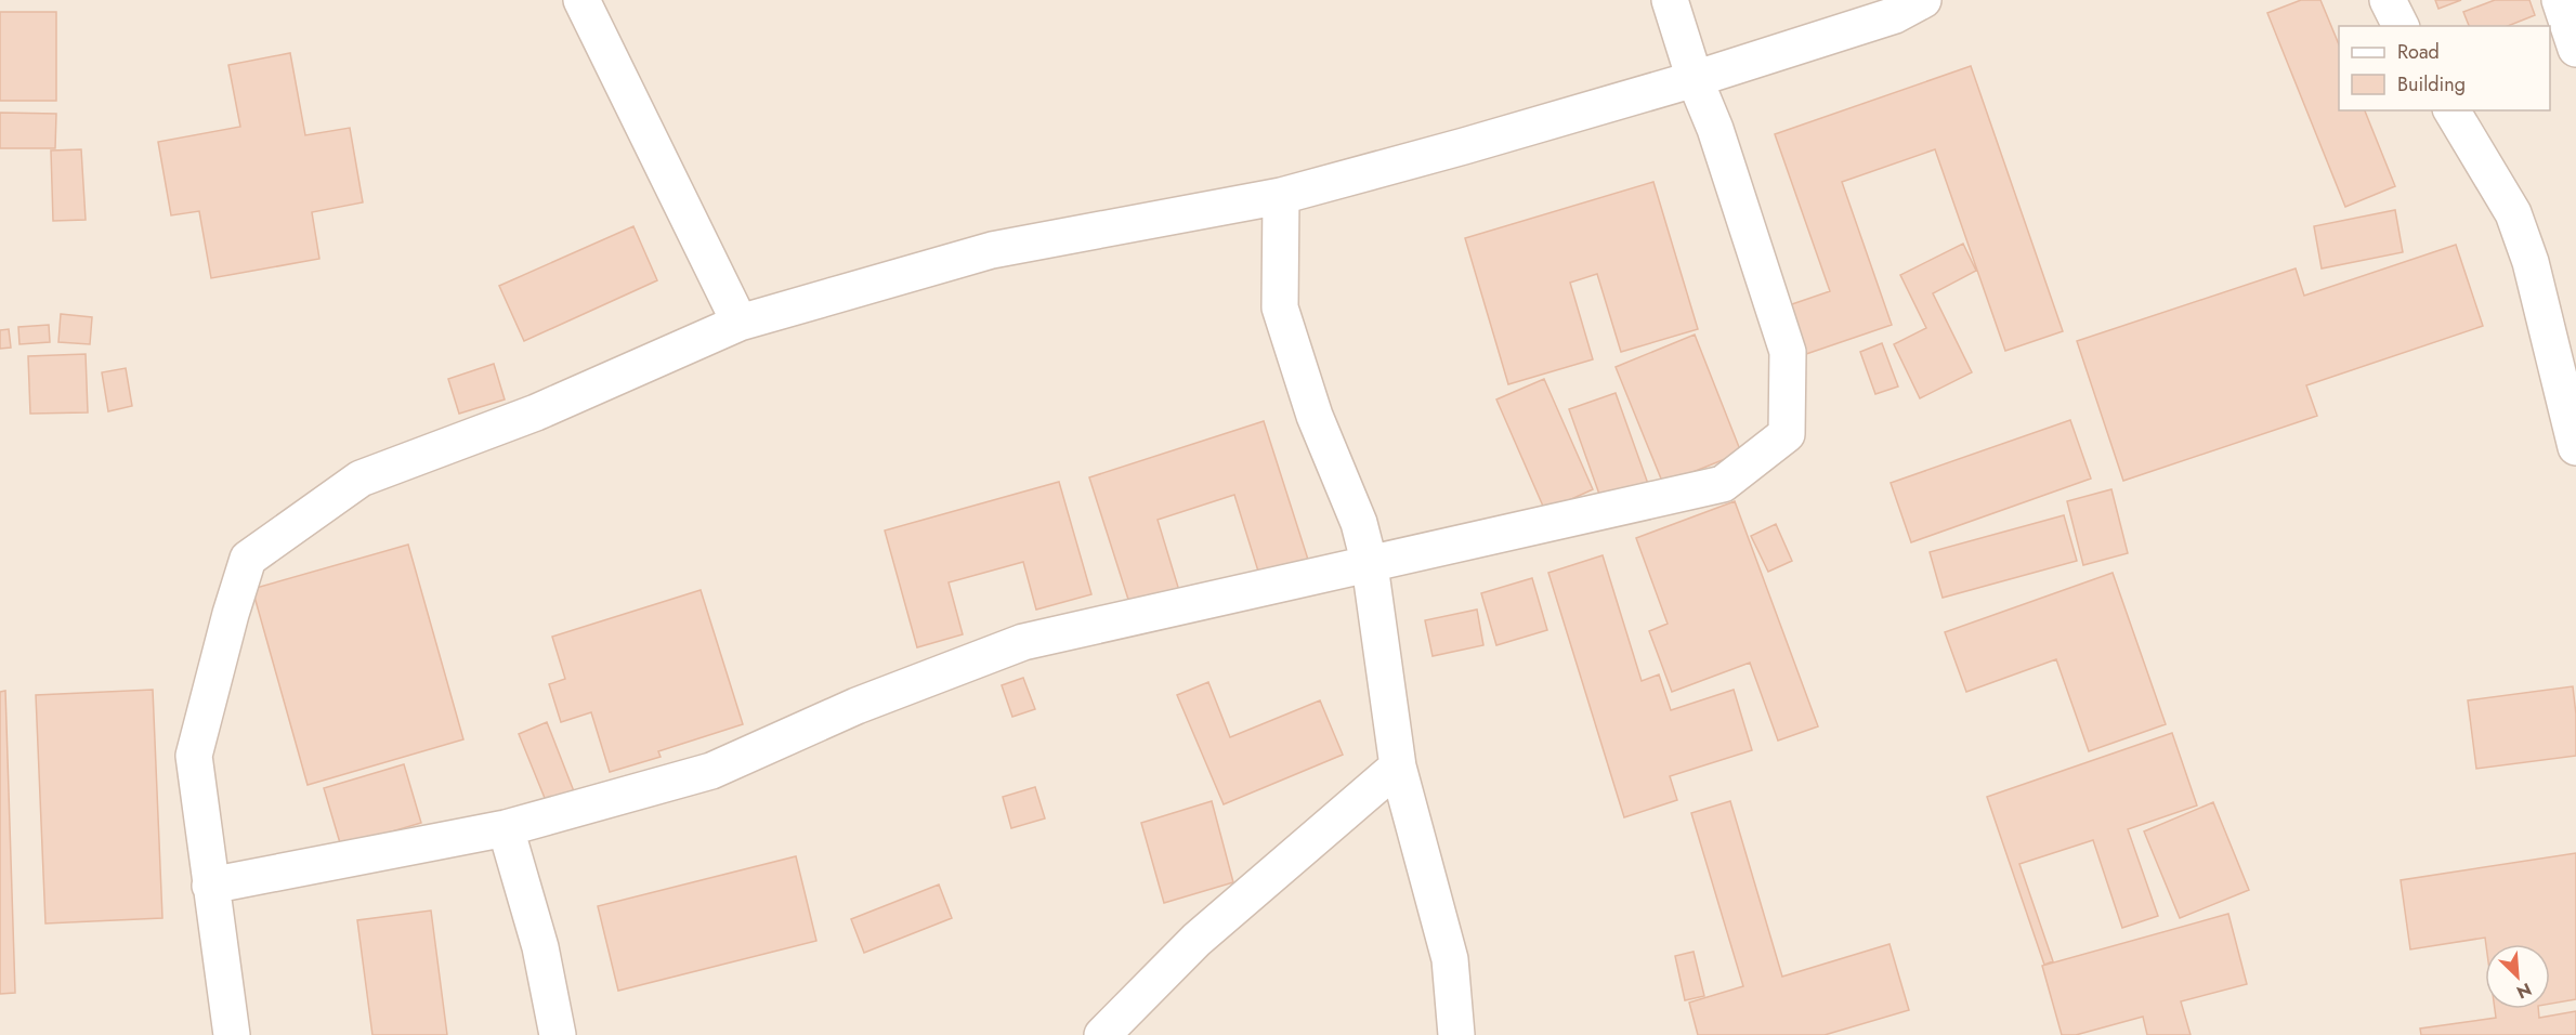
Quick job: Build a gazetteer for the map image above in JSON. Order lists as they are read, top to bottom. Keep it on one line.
{"legend":["Road","Building"],"north":"bottom right"}
